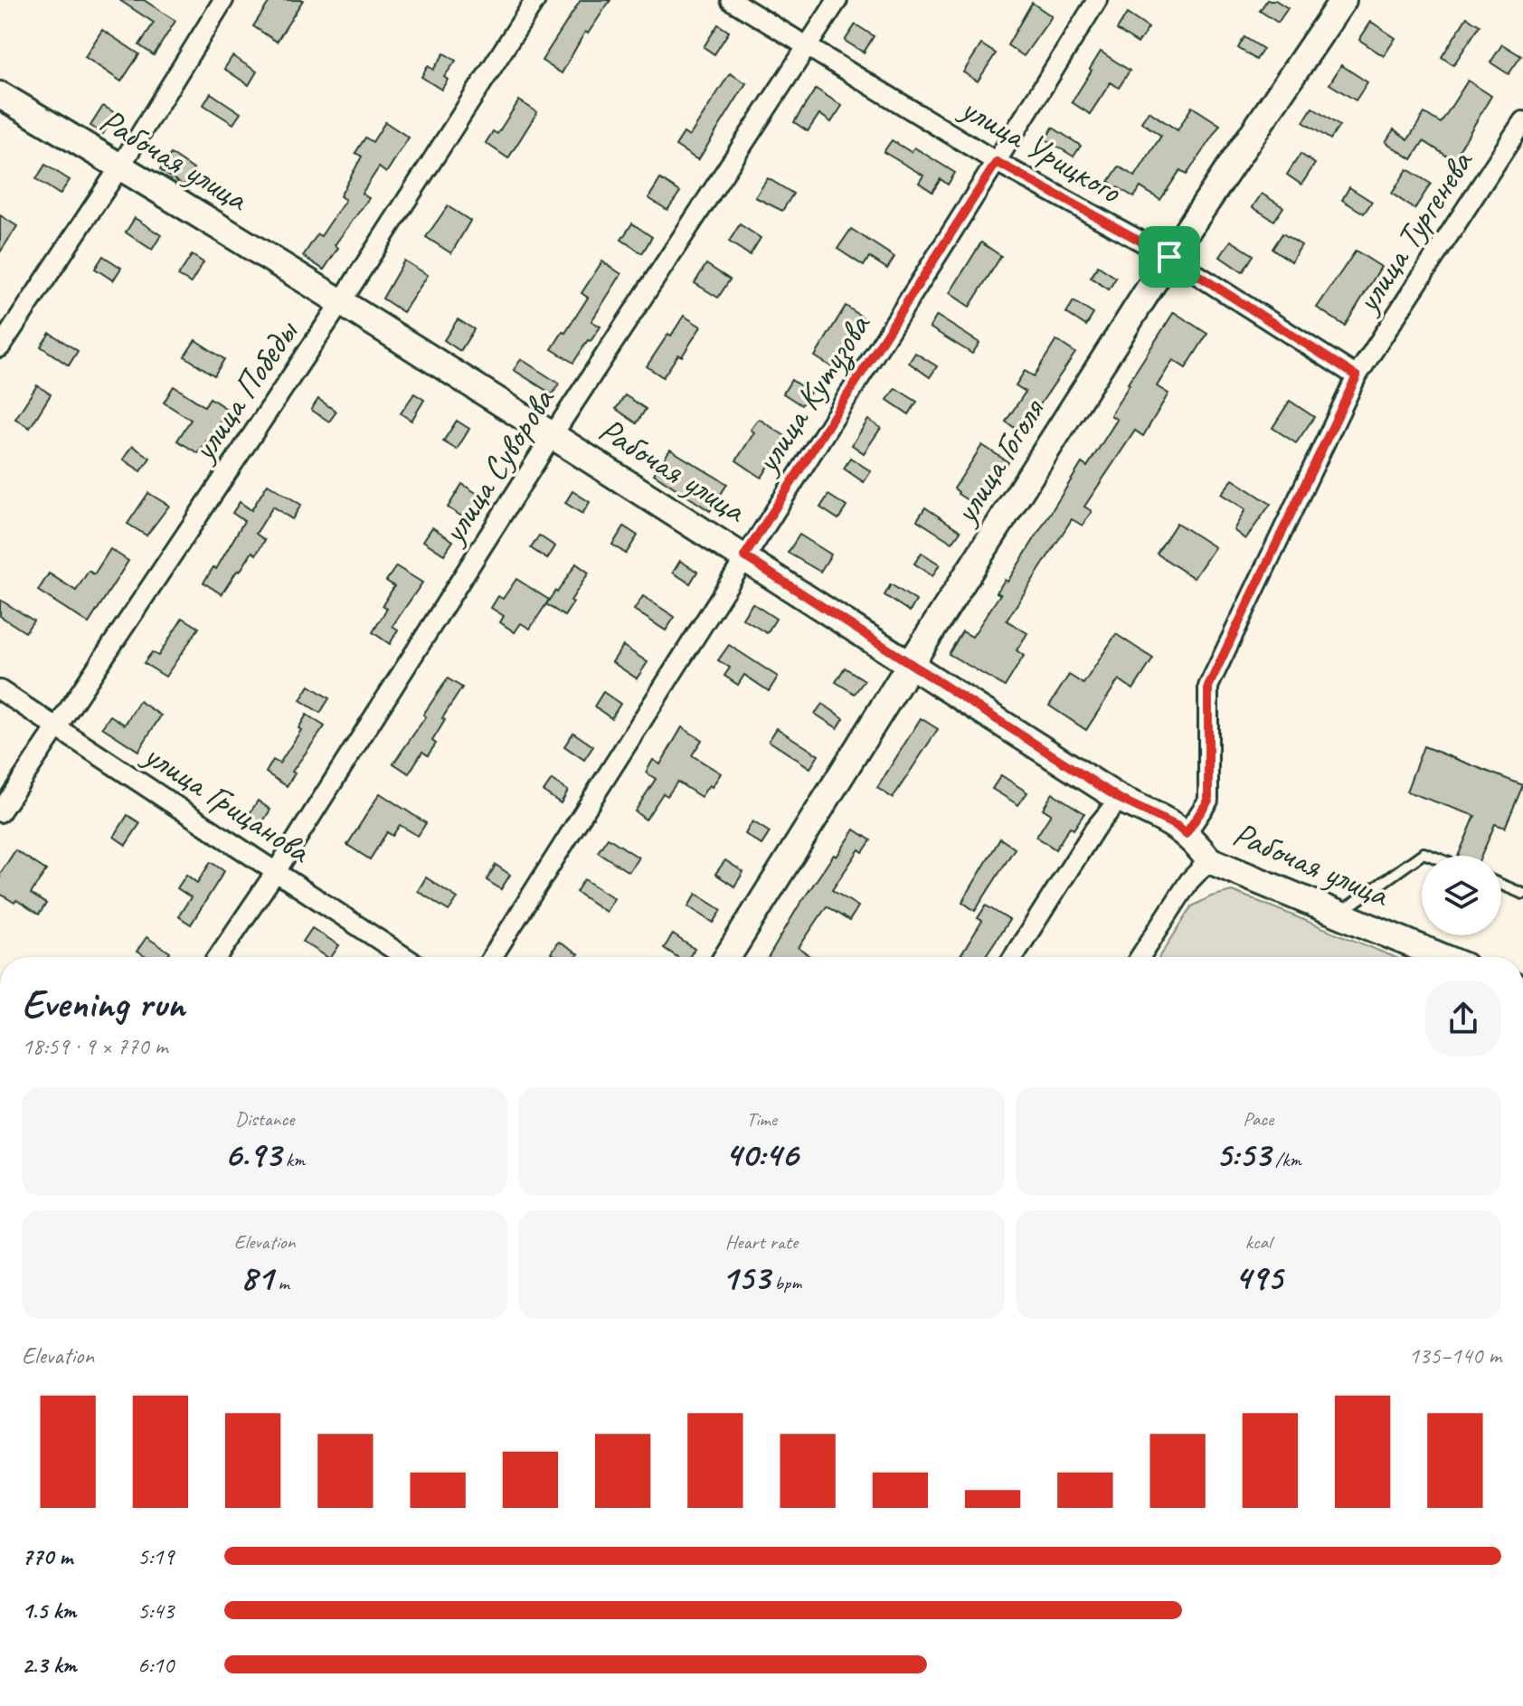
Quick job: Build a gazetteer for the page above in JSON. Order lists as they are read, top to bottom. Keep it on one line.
{"streets":{"street":["улица Урицкого","Рабочая улица","улица Тургенева","улица Победы","улица Кутузова","улица Гоголя","улица Суворова","улица Грицанова"]},"crossings":[["улица Урицкого","улица Тургенева"],["улица Урицкого","улица Кутузова"],["улица Урицкого","улица Гоголя"],["улица Урицкого","улица Суворова"],["Рабочая улица","улица Тургенева"],["Рабочая улица","улица Победы"],["Рабочая улица","улица Кутузова"],["Рабочая улица","улица Гоголя"],["Рабочая улица","улица Суворова"],["улица Победы","улица Грицанова"],["улица Суворова","улица Грицанова"]],"page":{"heading":["Evening run","18:59 · 9 × 770 m"],"stats":[["Distance","6.93 km"],["Time","40:46"],["Pace","5:53 /km"],["Elevation","81 m"],["Heart rate","153 bpm"],["kcal","495"]],"chart":["Elevation","135–140 m"],"list":[{"name":"770 m","note":"5:19"},{"name":"1.5 km","note":"5:43"},{"name":"2.3 km","note":"6:10"}]}}
